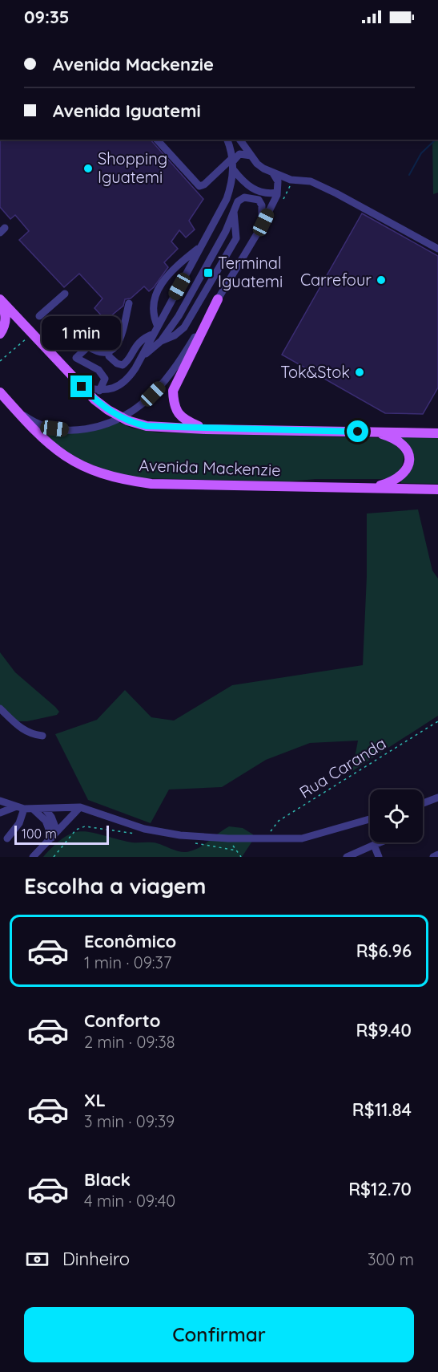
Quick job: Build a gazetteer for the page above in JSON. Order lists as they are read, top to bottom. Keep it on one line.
{"streets":{"main road":["Avenida Mackenzie"],"path":["Rua Caranda"]},"places":{"other":["Shopping Iguatemi","Carrefour","Tok&Stok"],"transit":["Terminal Iguatemi"]},"scale_bar":"100 m","page":{"status":"09:35","banner":["Avenida Mackenzie","Avenida Iguatemi"],"bubble":"1 min","scale":"100 m","heading":"Escolha a viagem","list":[{"name":"Econômico","note":"1 min · 09:37","value":"R$6.96"},{"name":"Conforto","note":"2 min · 09:38","value":"R$9.40"},{"name":"XL","note":"3 min · 09:39","value":"R$11.84"},{"name":"Black","note":"4 min · 09:40","value":"R$12.70"}],"pay":["Dinheiro","300 m"],"buttons":"Confirmar"}}
